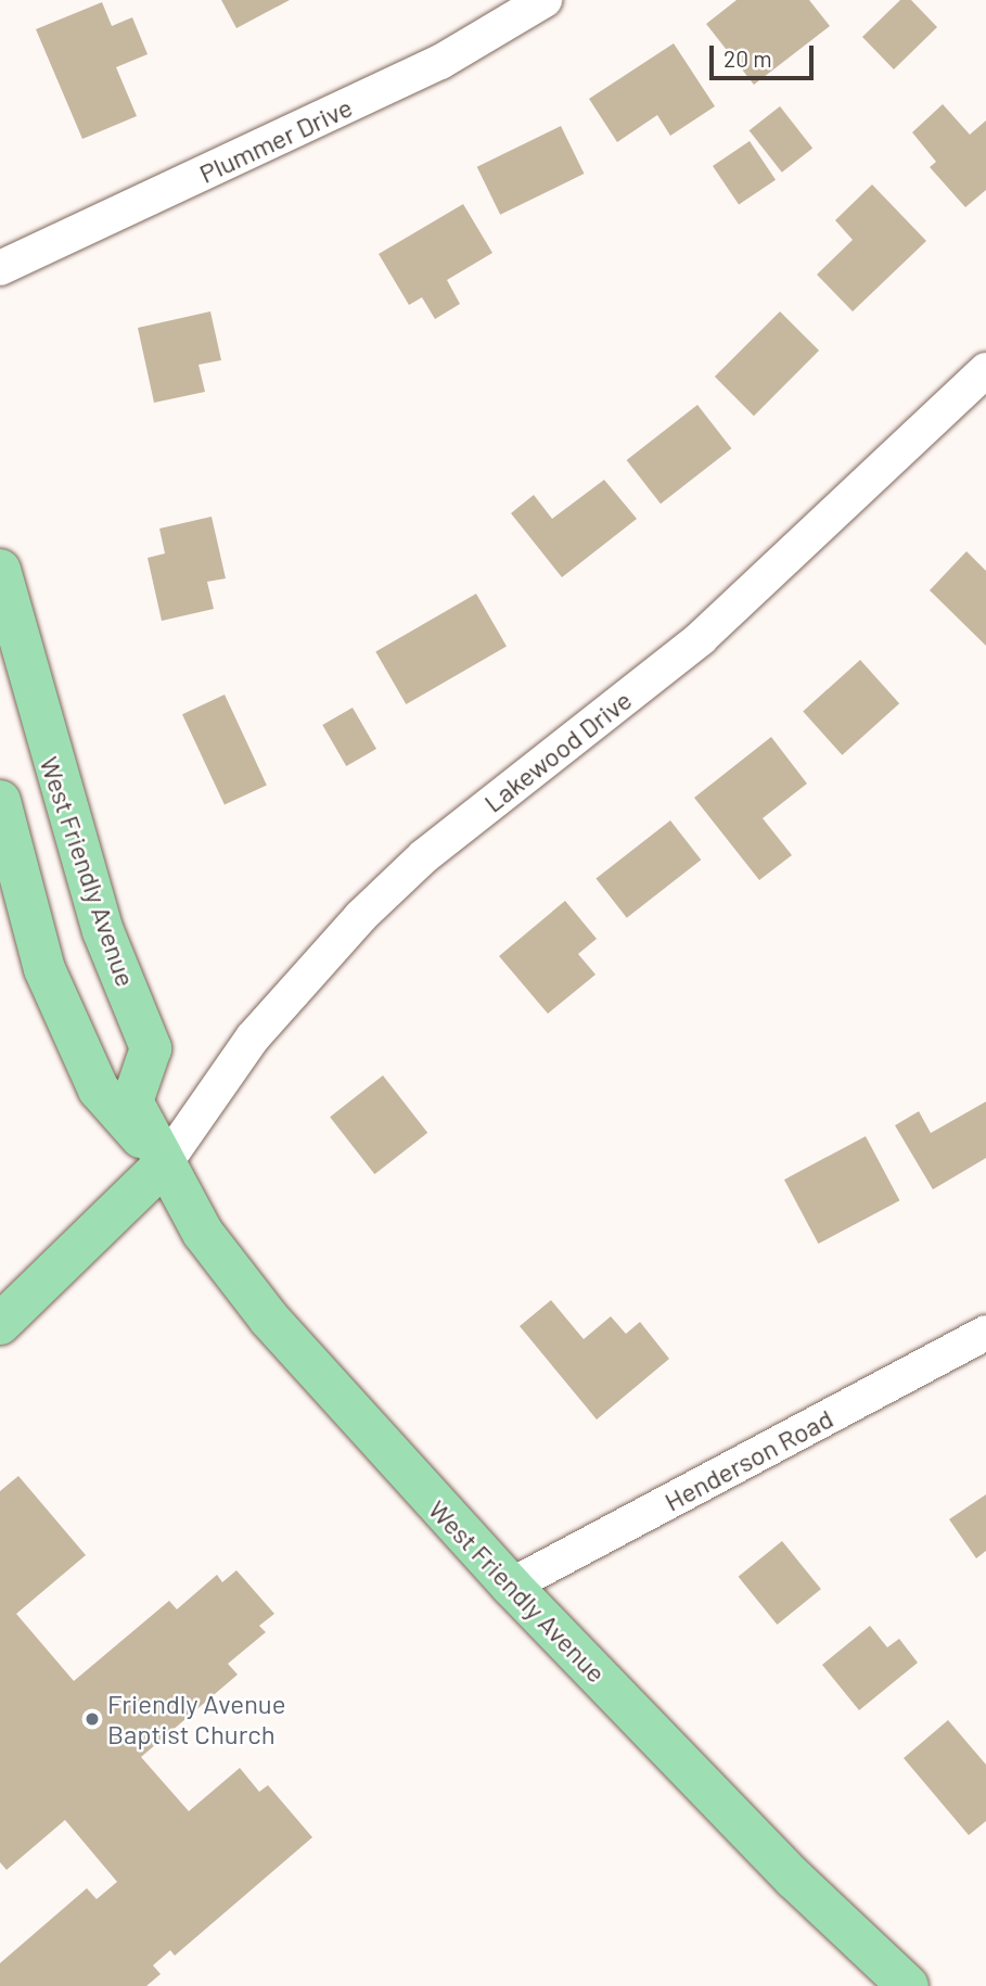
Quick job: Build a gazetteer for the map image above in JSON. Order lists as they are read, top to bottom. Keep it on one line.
{"streets":{"main road":["West Friendly Avenue"],"street":["Plummer Drive","Lakewood Drive","Henderson Road"]},"crossings":[["Lakewood Drive","West Friendly Avenue"],["West Friendly Avenue","Henderson Road"]],"places":["Friendly Avenue Baptist Church"],"scale_bar":"20 m"}
